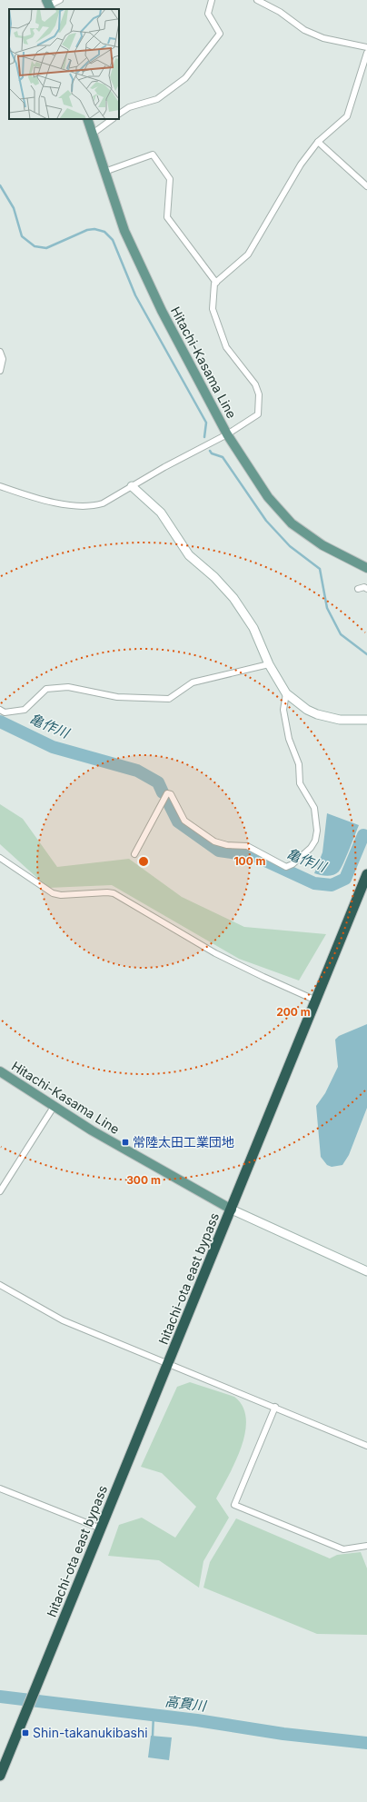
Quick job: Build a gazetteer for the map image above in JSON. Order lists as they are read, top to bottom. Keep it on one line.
{"streets":{"highway":["hitachi-ota east bypass"],"main road":["Hitachi-Kasama Line"]},"crossings":[["Hitachi-Kasama Line","hitachi-ota east bypass"]],"water":["亀作川","高貫川"],"places":{"transit":["常陸太田工業団地","Shin-takanukibashi"]},"rings":["100 m","200 m","300 m"]}
